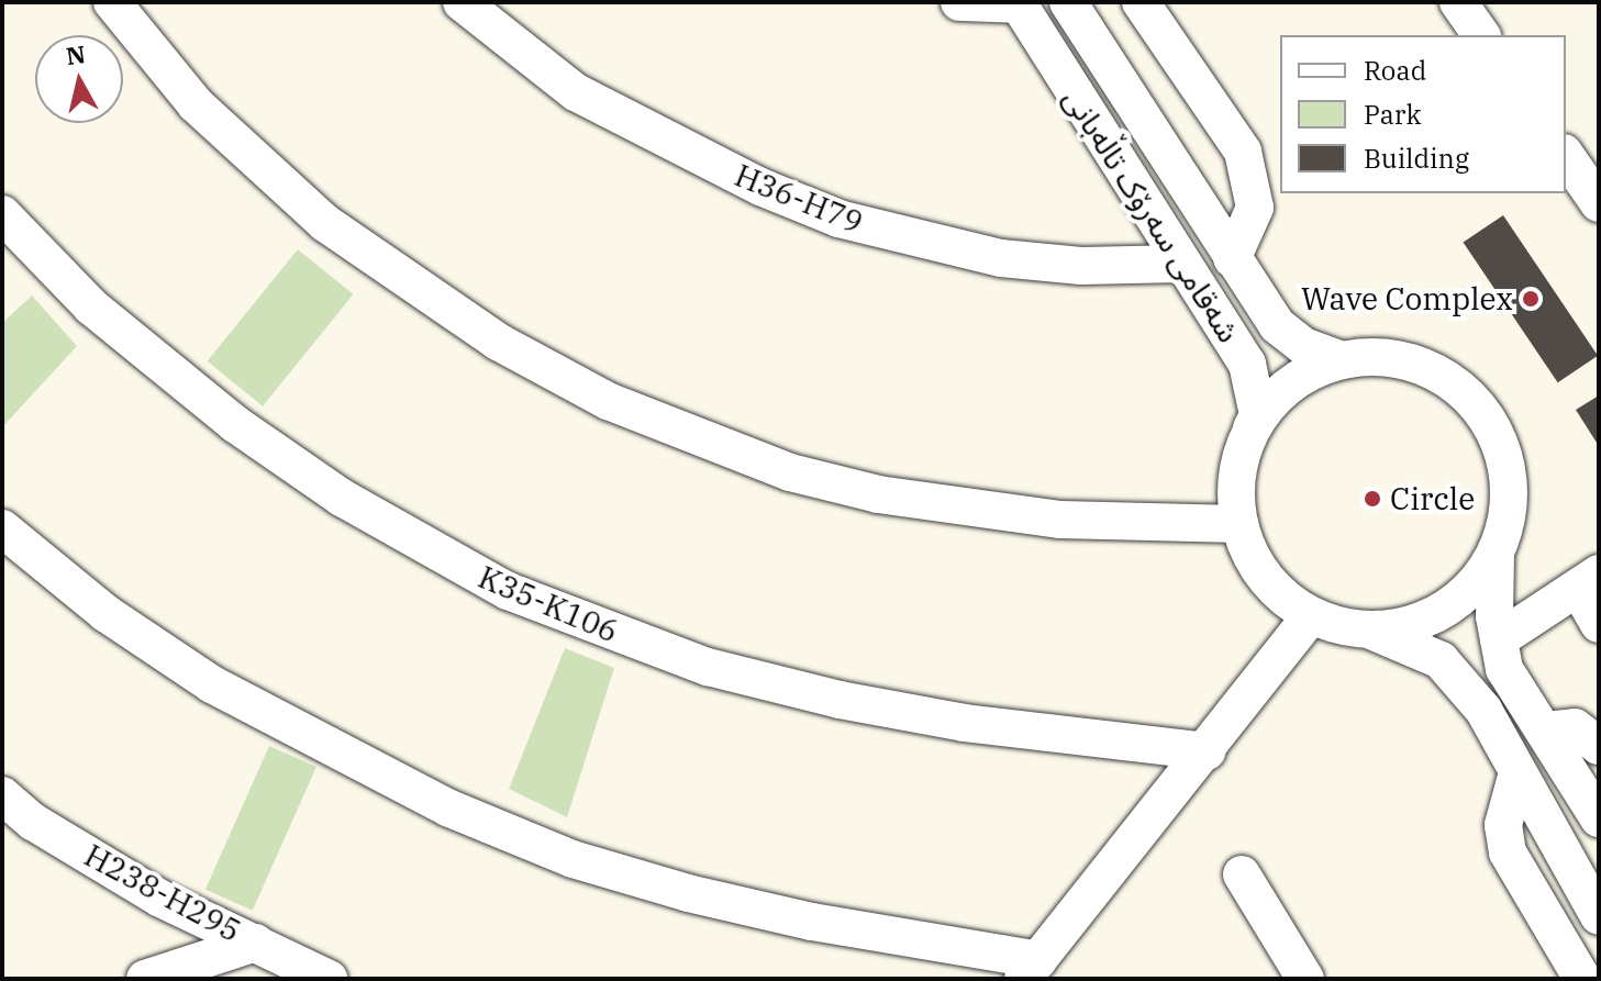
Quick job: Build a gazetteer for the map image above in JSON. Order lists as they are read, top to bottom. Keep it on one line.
{"streets":{"street":["H36-H79","شەقامی سەرۆک تاڵەبانی","K35-K106","H238-H295"]},"crossings":[["H36-H79","شەقامی سەرۆک تاڵەبانی"]],"places":["Wave Complex","Circle"],"legend":["Road","Park","Building"],"north":"top"}
